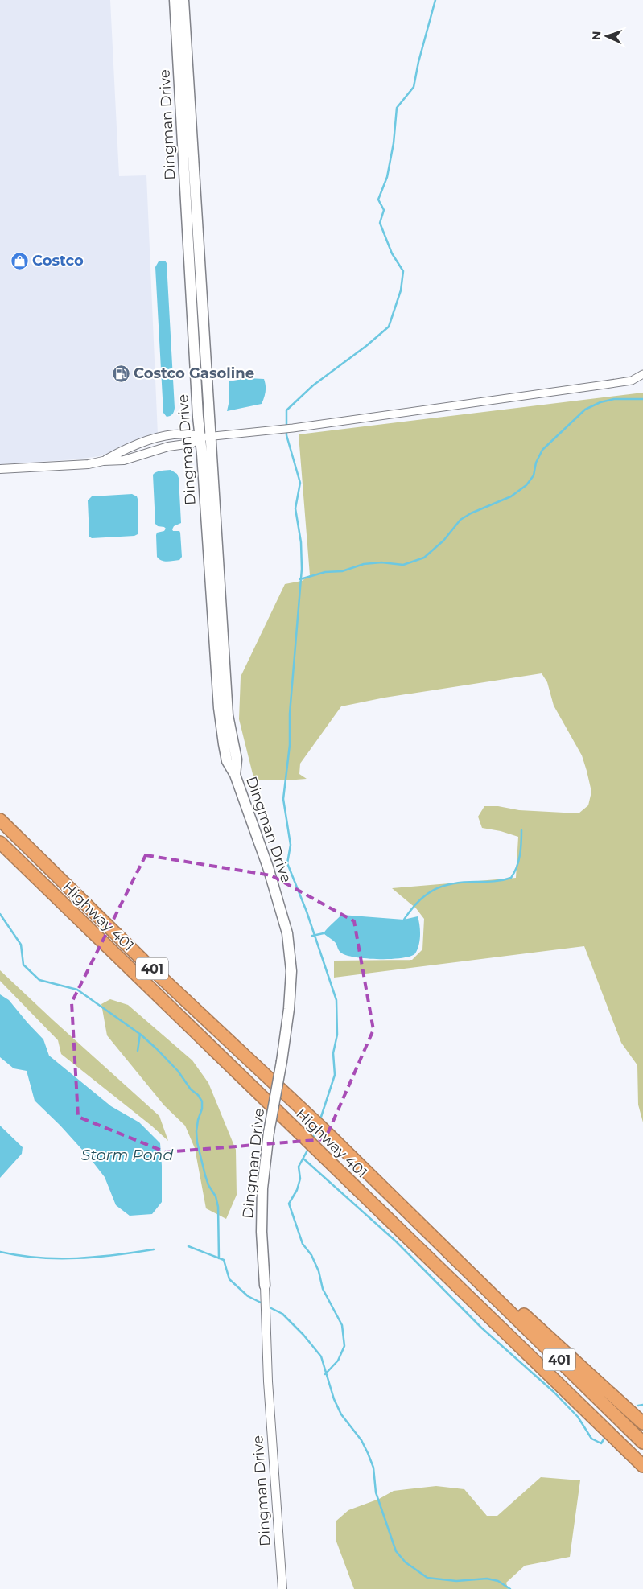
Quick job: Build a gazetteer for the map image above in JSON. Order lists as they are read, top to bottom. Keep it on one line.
{"streets":{"highway":["Highway 401","401"],"main road":["Dingman Drive"]},"water":["Storm Pond"],"places":{"shop":["Costco"],"fuel station":["Costco Gasoline"]},"north":"left"}
